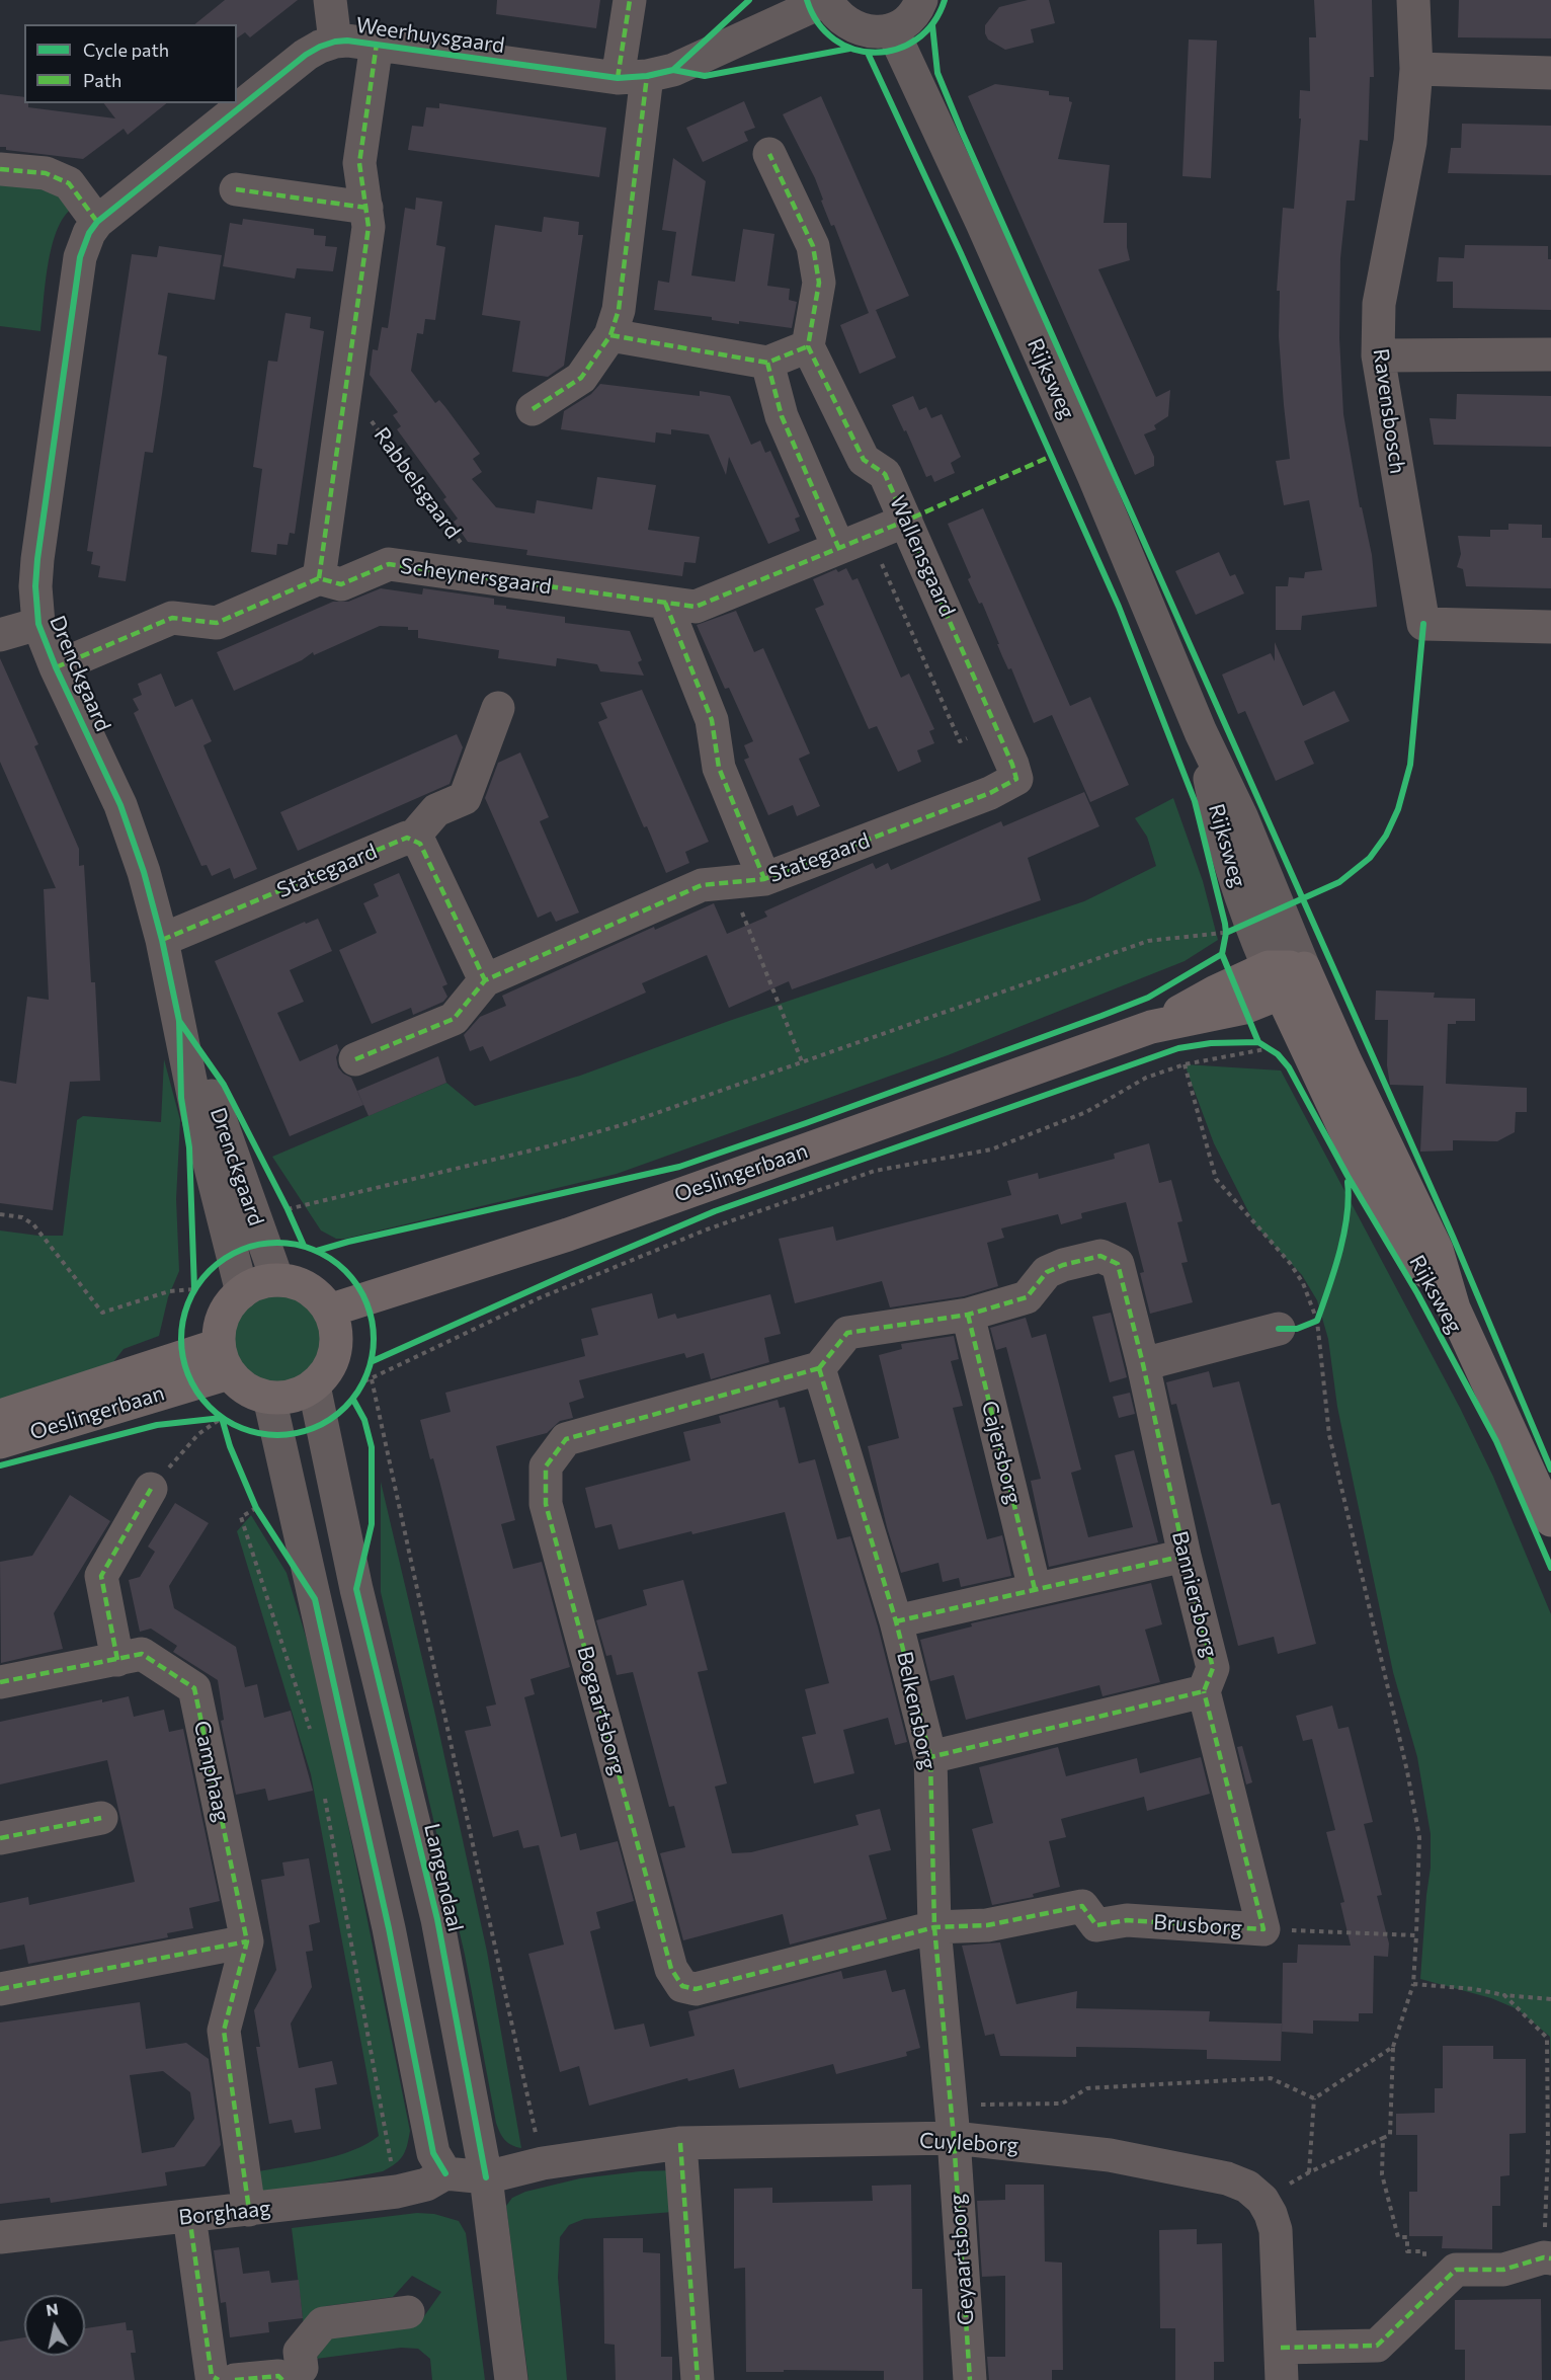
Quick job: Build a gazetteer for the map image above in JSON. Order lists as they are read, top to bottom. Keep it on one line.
{"streets":{"main road":["Rijksweg","Oeslingerbaan"],"street":["Weerhuysgaard","Ravensbosch","Rabbelsgaard","Wallensgaard","Scheynersgaard","Drenckgaard","Stategaard","Cajersborg","Banniersborg","Bogaartsborg","Belkensborg","Camphaag","Langendaal","Brusborg","Cuyleborg","Borghaag","Geyaartsborg"]},"crossings":[["Weerhuysgaard","Rabbelsgaard"],["Weerhuysgaard","Drenckgaard"],["Rijksweg","Oeslingerbaan"],["Rabbelsgaard","Scheynersgaard"],["Wallensgaard","Scheynersgaard"],["Wallensgaard","Stategaard"],["Scheynersgaard","Drenckgaard"],["Drenckgaard","Stategaard"],["Drenckgaard","Oeslingerbaan"],["Drenckgaard","Langendaal"],["Oeslingerbaan","Langendaal"],["Cajersborg","Banniersborg"],["Banniersborg","Bogaartsborg"],["Banniersborg","Belkensborg"],["Banniersborg","Brusborg"],["Bogaartsborg","Belkensborg"],["Bogaartsborg","Brusborg"],["Belkensborg","Brusborg"],["Belkensborg","Cuyleborg"],["Belkensborg","Geyaartsborg"],["Camphaag","Borghaag"],["Langendaal","Cuyleborg"],["Cuyleborg","Geyaartsborg"]],"legend":["Cycle path","Path"],"north":"top"}
